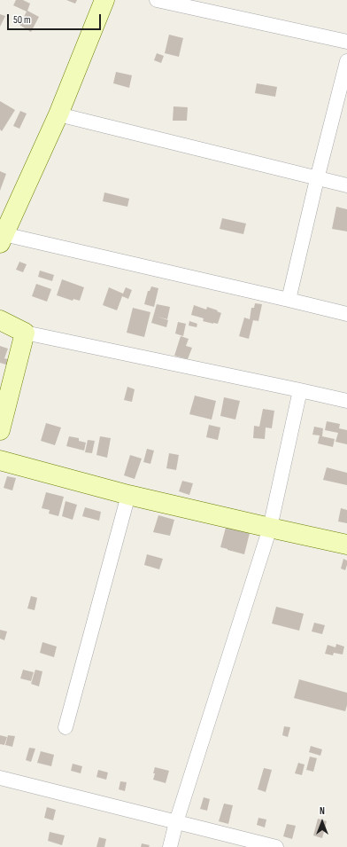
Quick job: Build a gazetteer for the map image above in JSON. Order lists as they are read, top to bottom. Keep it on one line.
{"scale_bar":"50 m","north":"top"}
